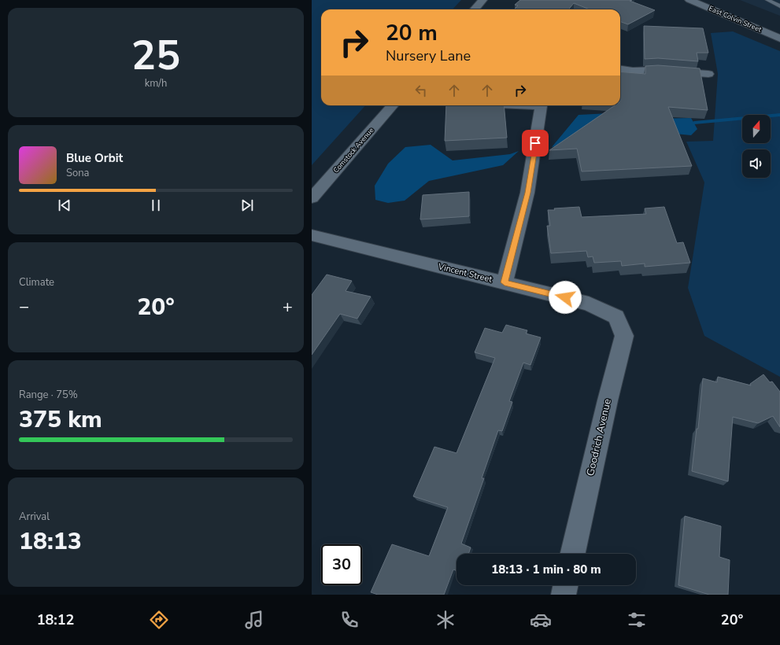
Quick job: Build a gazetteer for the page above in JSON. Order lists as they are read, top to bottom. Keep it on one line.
{"streets":{"street":["East Colvin Street","Comstock Avenue","Vincent Street","Goodrich Avenue"]},"crossings":[["Vincent Street","Goodrich Avenue"]],"north":"top","page":{"tile":[["25","km/h"],"Climate",["Range · 75%","375 km"],["Arrival","18:13"]],"turn":["20 m","Nursery Lane"],"song":["Blue Orbit","Sona"],"heat":["−","20°","+"],"limit":"30","trip":"18:13 · 1 min · 80 m","tabs":["18:12","20°"]}}
